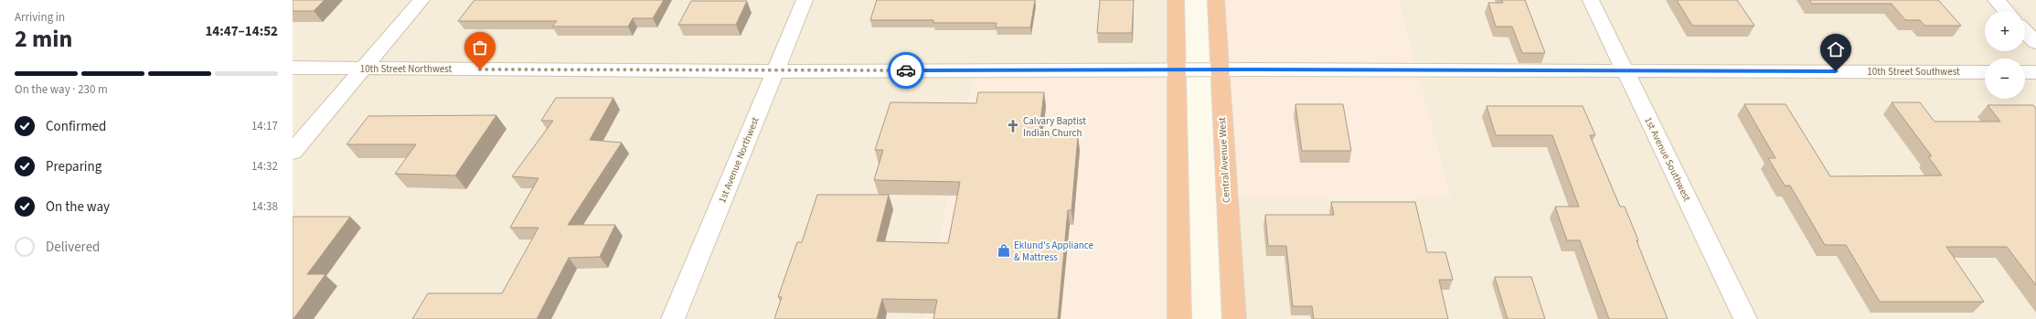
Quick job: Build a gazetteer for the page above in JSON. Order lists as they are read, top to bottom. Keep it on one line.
{"streets":{"highway":["Central Avenue West"],"street":["10th Street Northwest","10th Street Southwest","1st Avenue Southwest","1st Avenue Northwest"]},"crossings":[["10th Street Northwest","10th Street Southwest"],["10th Street Northwest","1st Avenue Northwest"],["10th Street Southwest","1st Avenue Southwest"],["10th Street Southwest","Central Avenue West"]],"places":{"church":["Calvary Baptist Indian Church"],"shop":["Eklund's Appliance & Mattress"]},"page":{"heading":["2 min","Arriving in","14:47–14:52"],"map_buttons":["+","−"],"bar":"On the way · 230 m","list":[["Confirmed","14:17"],["Preparing","14:32"],["On the way","14:38"],"Delivered"]}}
